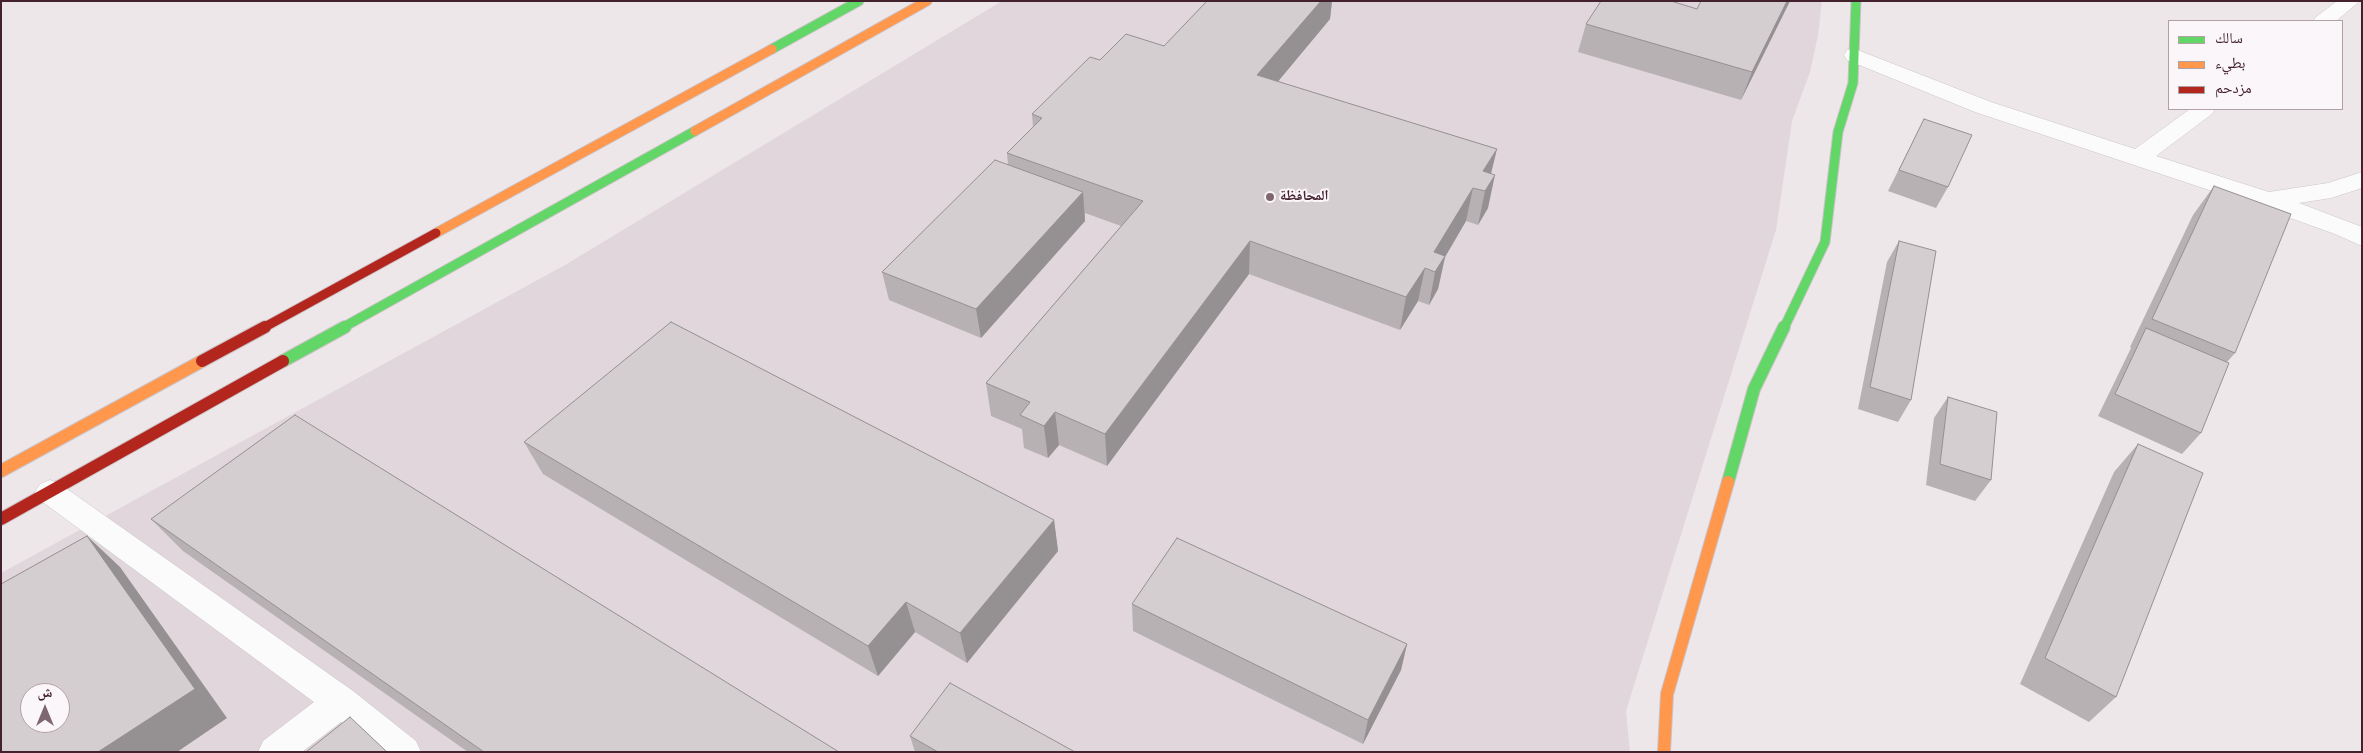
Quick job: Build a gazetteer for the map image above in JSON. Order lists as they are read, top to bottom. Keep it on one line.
{"places":["المحافظة"],"legend":["سالك","بطيء","مزدحم"],"north":"top"}
